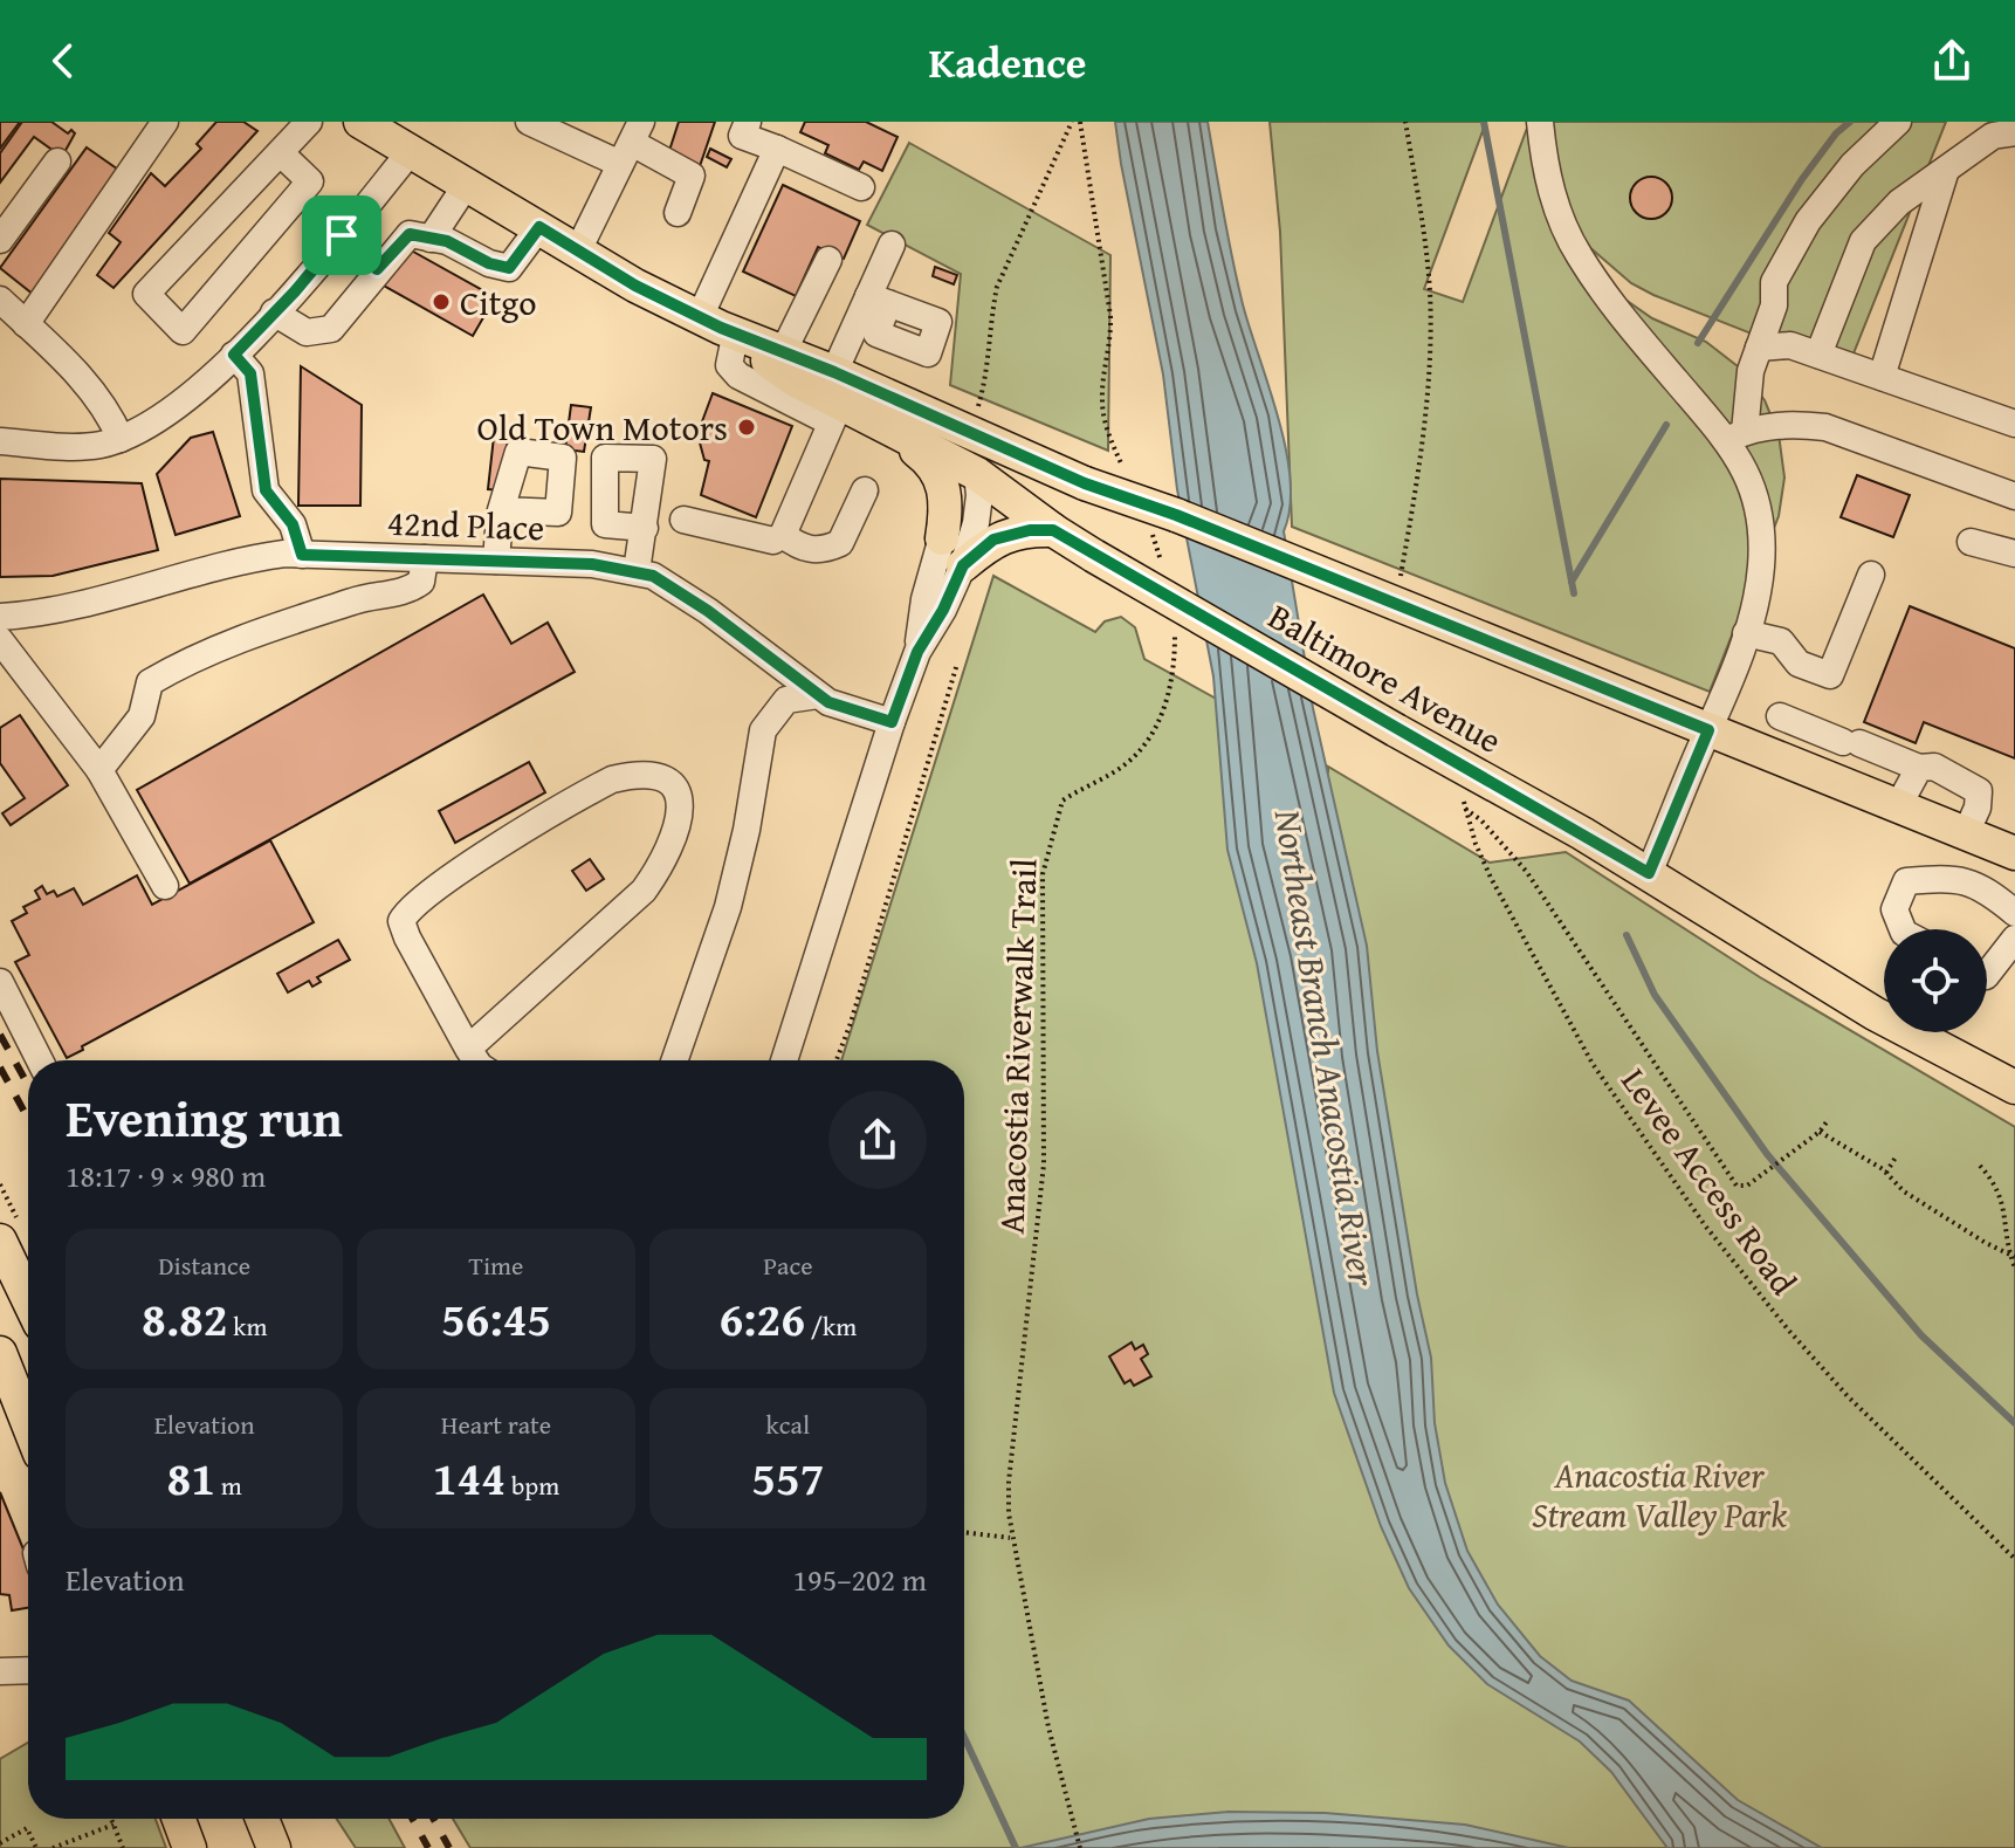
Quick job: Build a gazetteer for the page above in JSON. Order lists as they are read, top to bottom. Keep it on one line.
{"streets":{"main road":["Baltimore Avenue"],"street":["42nd Place"],"path":["Anacostia Riverwalk Trail","Levee Access Road"]},"crossings":[["Baltimore Avenue","Levee Access Road"]],"water":["Northeast Branch Anacostia River"],"parks":["Anacostia River Stream Valley Park"],"places":["Citgo","Old Town Motors"],"page":{"header":"Kadence","heading":["Evening run","18:17 · 9 × 980 m"],"stats":[["Distance","8.82 km"],["Time","56:45"],["Pace","6:26 /km"],["Elevation","81 m"],["Heart rate","144 bpm"],["kcal","557"]],"chart":["Elevation","195–202 m"]}}
